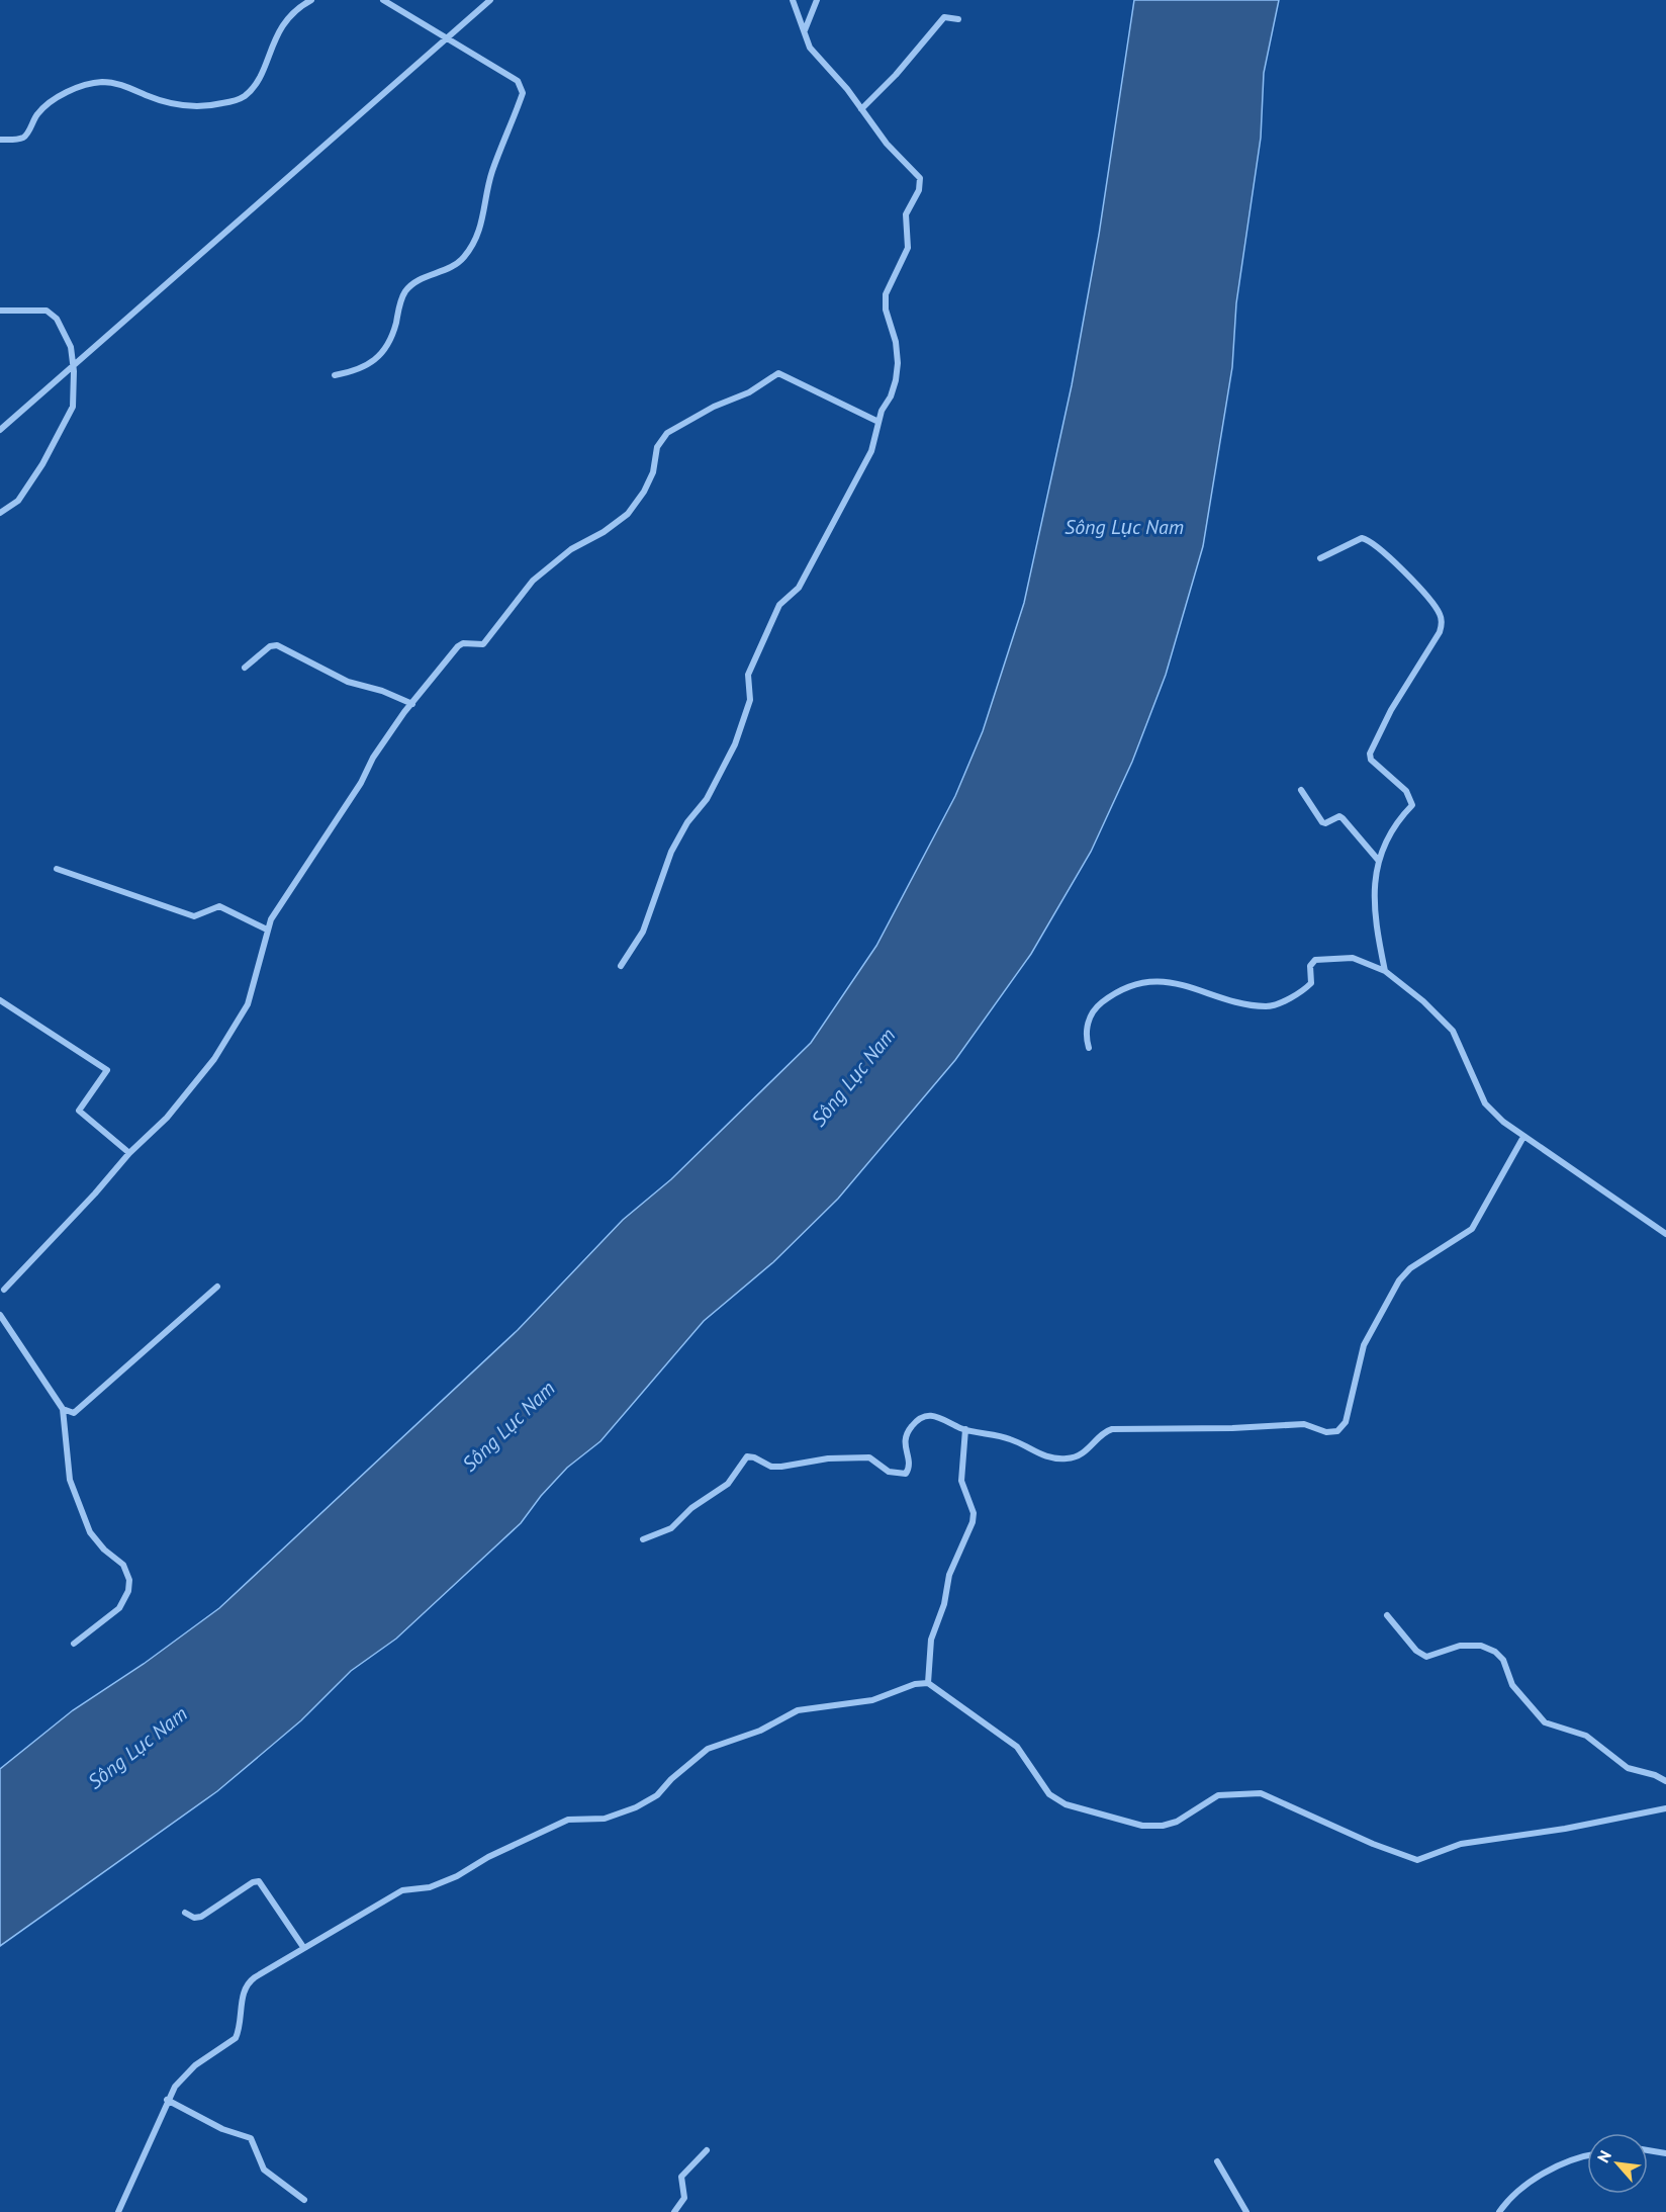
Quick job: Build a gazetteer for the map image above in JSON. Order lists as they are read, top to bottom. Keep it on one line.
{"water":["Sông Lục Nam"],"north":"top left"}
